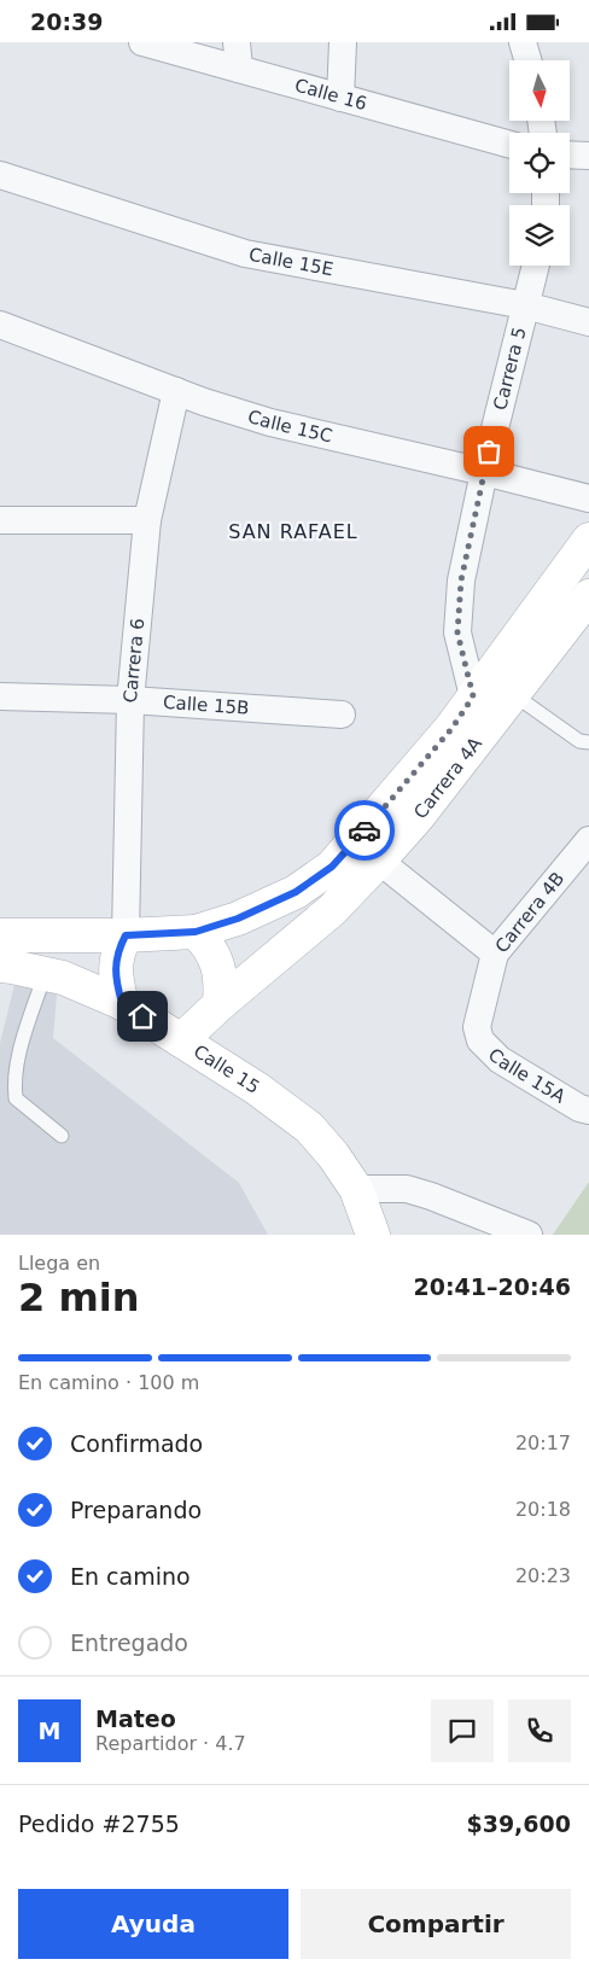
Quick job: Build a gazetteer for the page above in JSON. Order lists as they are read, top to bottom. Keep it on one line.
{"streets":{"main road":["Carrera 4A","Calle 15"],"street":["Calle 16","Calle 15E","Carrera 5","Calle 15C","Carrera 6","Calle 15B","Carrera 4B","Calle 15A"]},"crossings":[["Calle 15E","Carrera 5"],["Carrera 5","Calle 15C"],["Carrera 5","Carrera 4A"],["Calle 15C","Carrera 6"],["Carrera 6","Calle 15B"],["Carrera 6","Carrera 4A"],["Carrera 6","Calle 15"],["Carrera 4A","Calle 15"],["Carrera 4B","Calle 15A"]],"districts":["SAN RAFAEL"],"north":"bottom","page":{"status":"20:39","heading":["2 min","Llega en","20:41–20:46"],"panel":["Mateo","Repartidor · 4.7","Pedido #2755","$39,600"],"bar":"En camino · 100 m","list":[["Confirmado","20:17"],["Preparando","20:18"],["En camino","20:23"],"Entregado"],"round":"M","buttons":["Ayuda","Compartir"]}}
